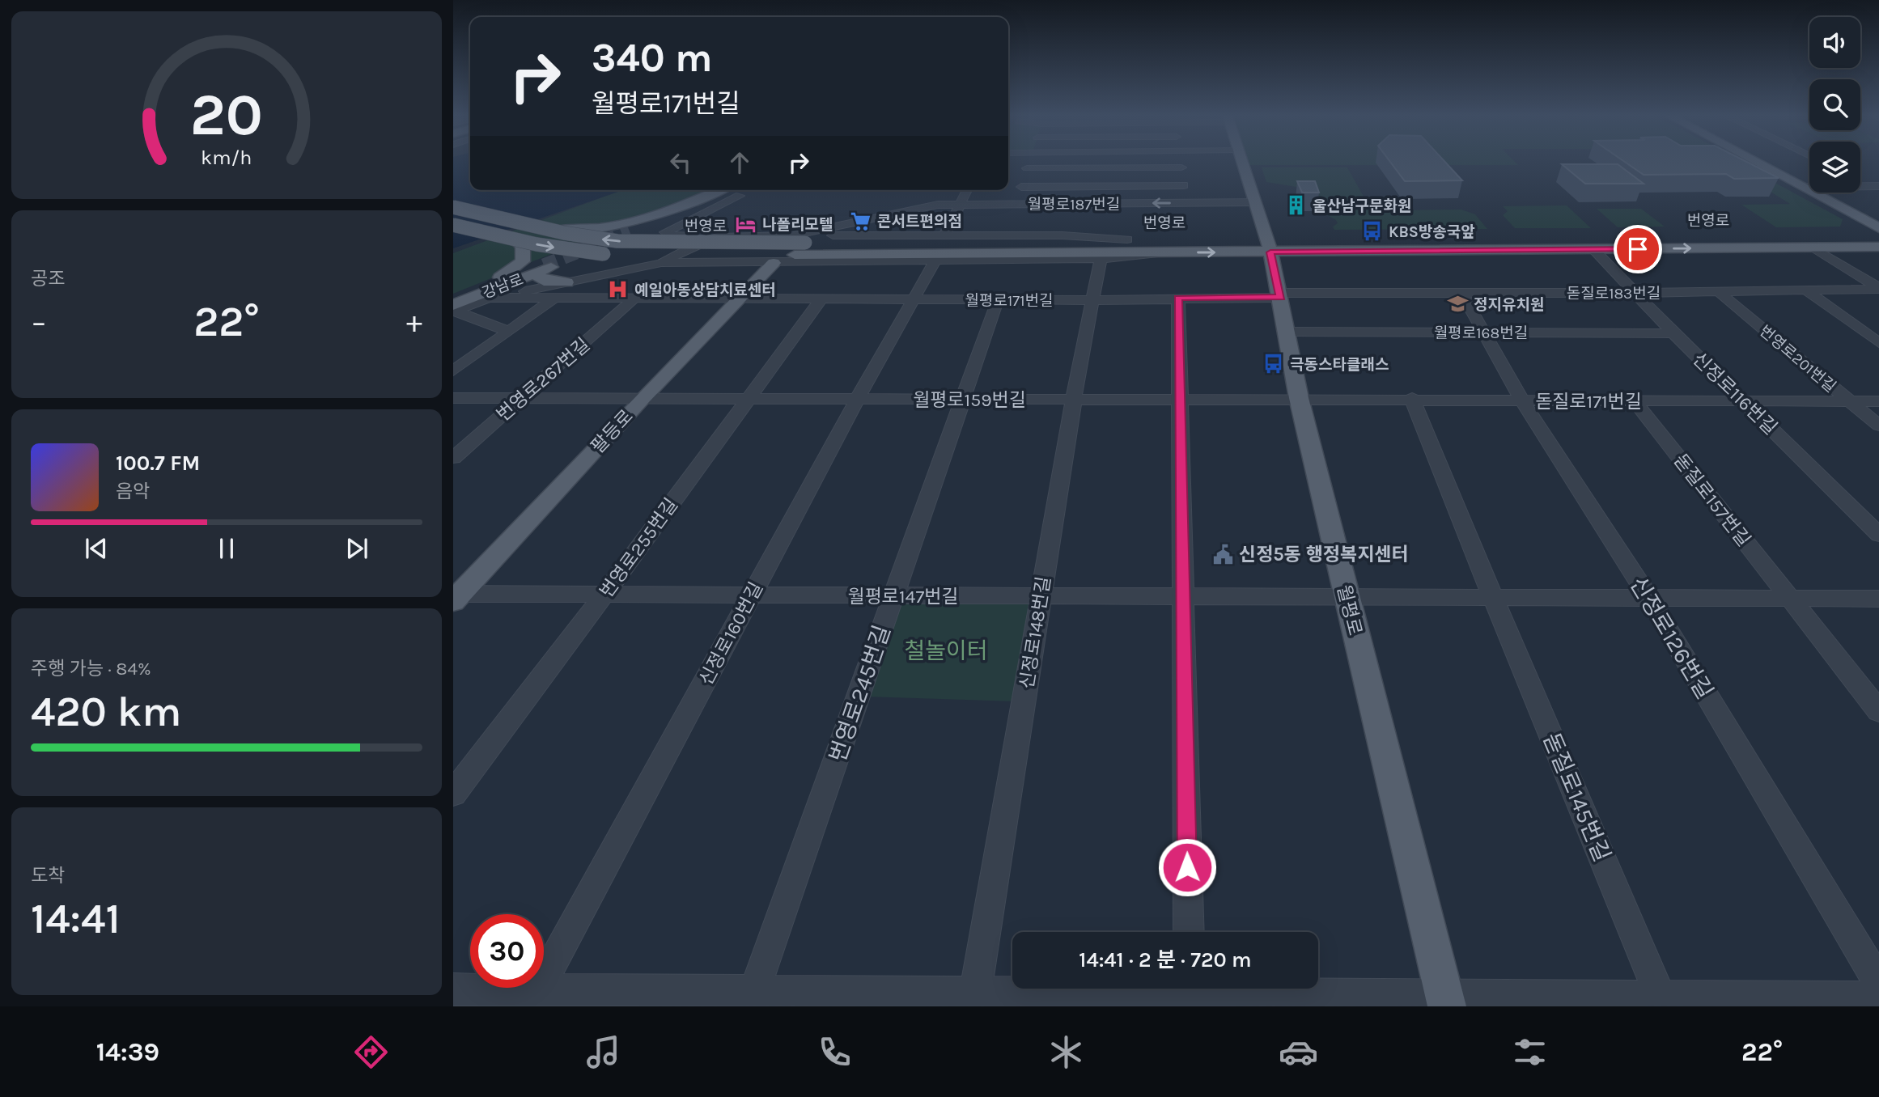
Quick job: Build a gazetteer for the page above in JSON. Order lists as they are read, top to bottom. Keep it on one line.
{"streets":{"main road":["번영로","강남로","팔등로","월평로"],"street":["월평로187번길","돋질로183번길","월평로171번길","월평로168번길","번영로201번길","번영로267번길","신정로116번길","월평로159번길","돋질로171번길","돋질로157번길","번영로255번길","월평로147번길","신정로148번길","신정로160번길","신정로126번길","번영로245번길","돋질로145번길"]},"crossings":[["월평로187번길","번영로"],["월평로187번길","월평로"],["번영로","신정로116번길"],["번영로","월평로"],["돋질로183번길","월평로171번길"],["돋질로183번길","번영로201번길"],["돋질로183번길","신정로116번길"],["돋질로183번길","월평로"],["돋질로183번길","신정로126번길"],["월평로171번길","번영로267번길"],["월평로171번길","팔등로"],["월평로171번길","번영로255번길"],["월평로171번길","월평로"],["월평로171번길","신정로148번길"],["월평로171번길","신정로160번길"],["월평로171번길","번영로245번길"],["월평로168번길","신정로116번길"],["월평로168번길","월평로"],["월평로168번길","신정로126번길"],["번영로201번길","돋질로171번길"],["번영로267번길","월평로159번길"],["신정로116번길","돋질로171번길"],["월평로159번길","돋질로171번길"],["월평로159번길","팔등로"],["월평로159번길","번영로255번길"],["월평로159번길","월평로"],["월평로159번길","신정로148번길"],["월평로159번길","신정로160번길"],["월평로159번길","번영로245번길"],["돋질로171번길","돋질로157번길"],["돋질로171번길","월평로"],["돋질로171번길","신정로126번길"],["팔등로","월평로147번길"],["번영로255번길","월평로147번길"],["월평로147번길","월평로"],["월평로147번길","신정로148번길"],["월평로147번길","신정로160번길"],["월평로147번길","번영로245번길"]],"parks":["철놀이터"],"places":{"building":["울산남구문화원"],"supermarket":["콘서트편의점"],"hotel":["나폴리모텔"],"bus stop":["KBS방송국앞","극동스타클래스"],"hospital":["예일아동상담치료센터"],"school or university":["정지유치원"],"public building":["신정5동 행정복지센터"]},"page":{"turn":["340 m","월평로171번길"],"tile":["공조",["주행 가능 · 84%","420 km"],["도착","14:41"]],"heat":["−","22°","+"],"song":["100.7 FM","음악"],"limit":"30","trip":"14:41 · 2 분 · 720 m","tabs":["14:39","22°"],"gauge":["20","km/h"]}}
